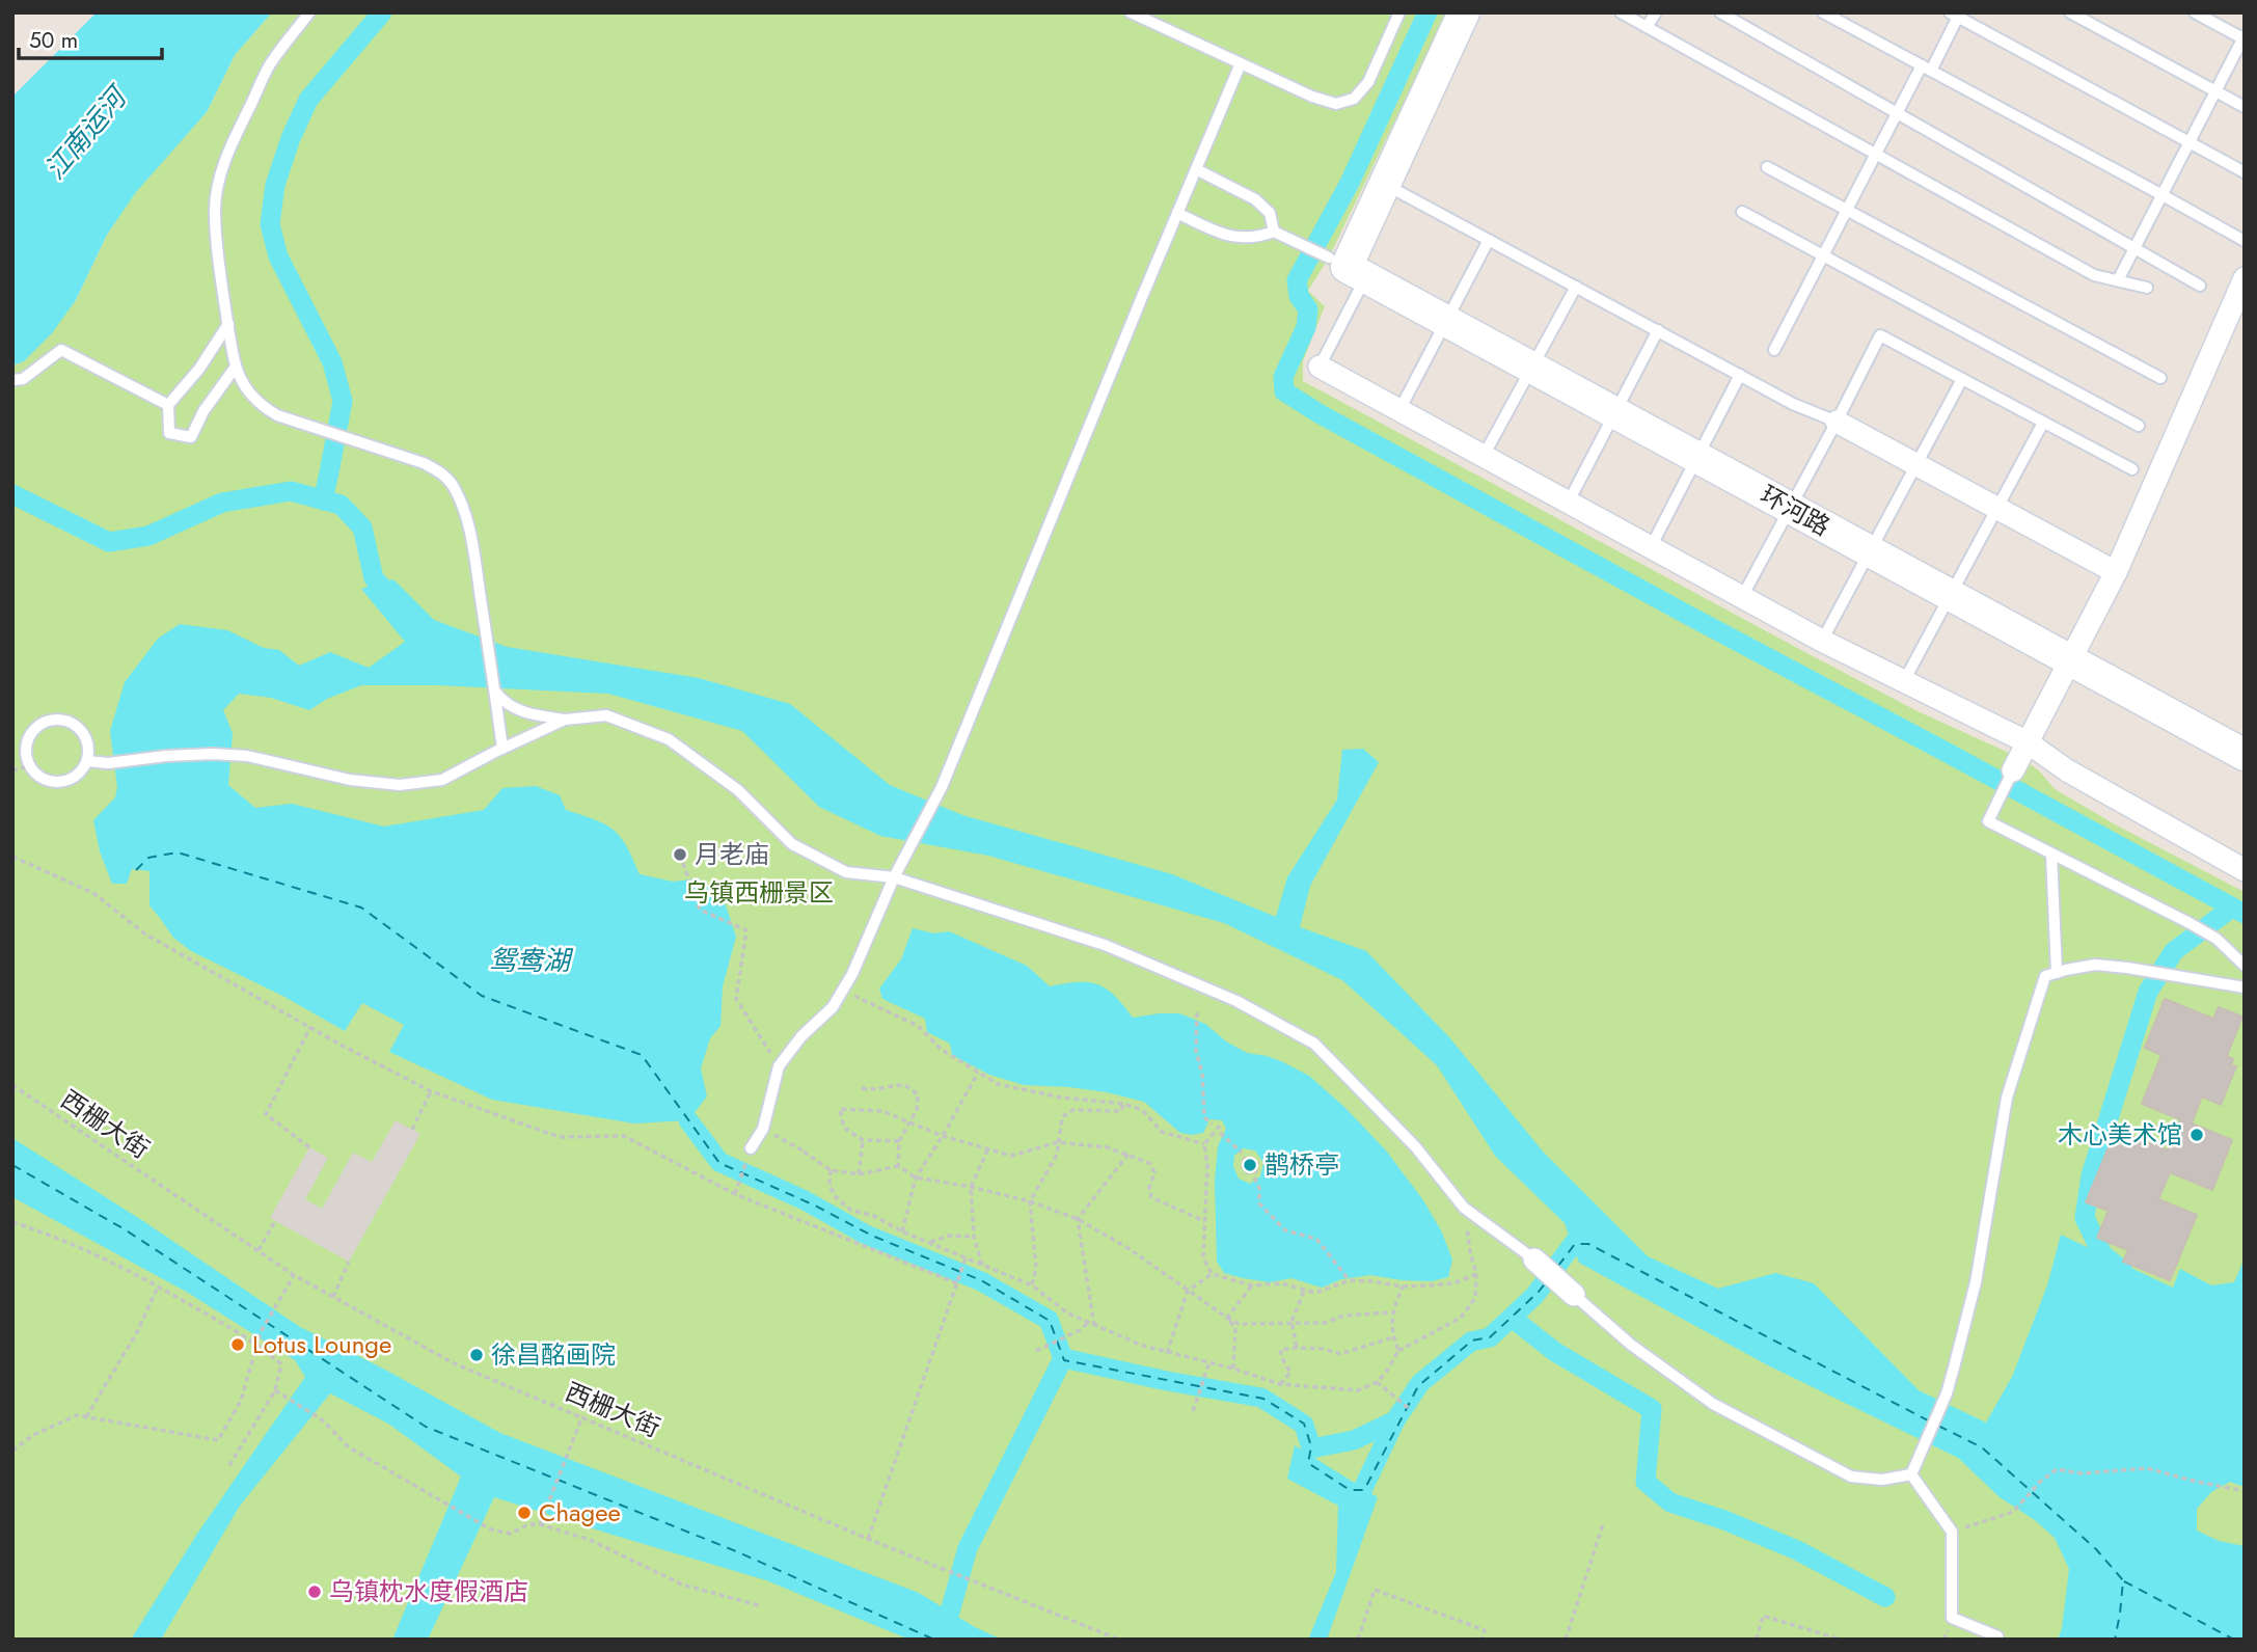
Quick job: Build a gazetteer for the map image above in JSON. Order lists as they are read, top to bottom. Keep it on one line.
{"streets":{"street":["环河路"],"path":["西栅大街"]},"water":["江南运河","鸳鸯湖"],"parks":["乌镇西栅景区"],"places":["月老庙","木心美术馆","鹊桥亭","Lotus Lounge","徐昌酩画院","Chagee","乌镇枕水度假酒店"],"scale_bar":"50 m"}
